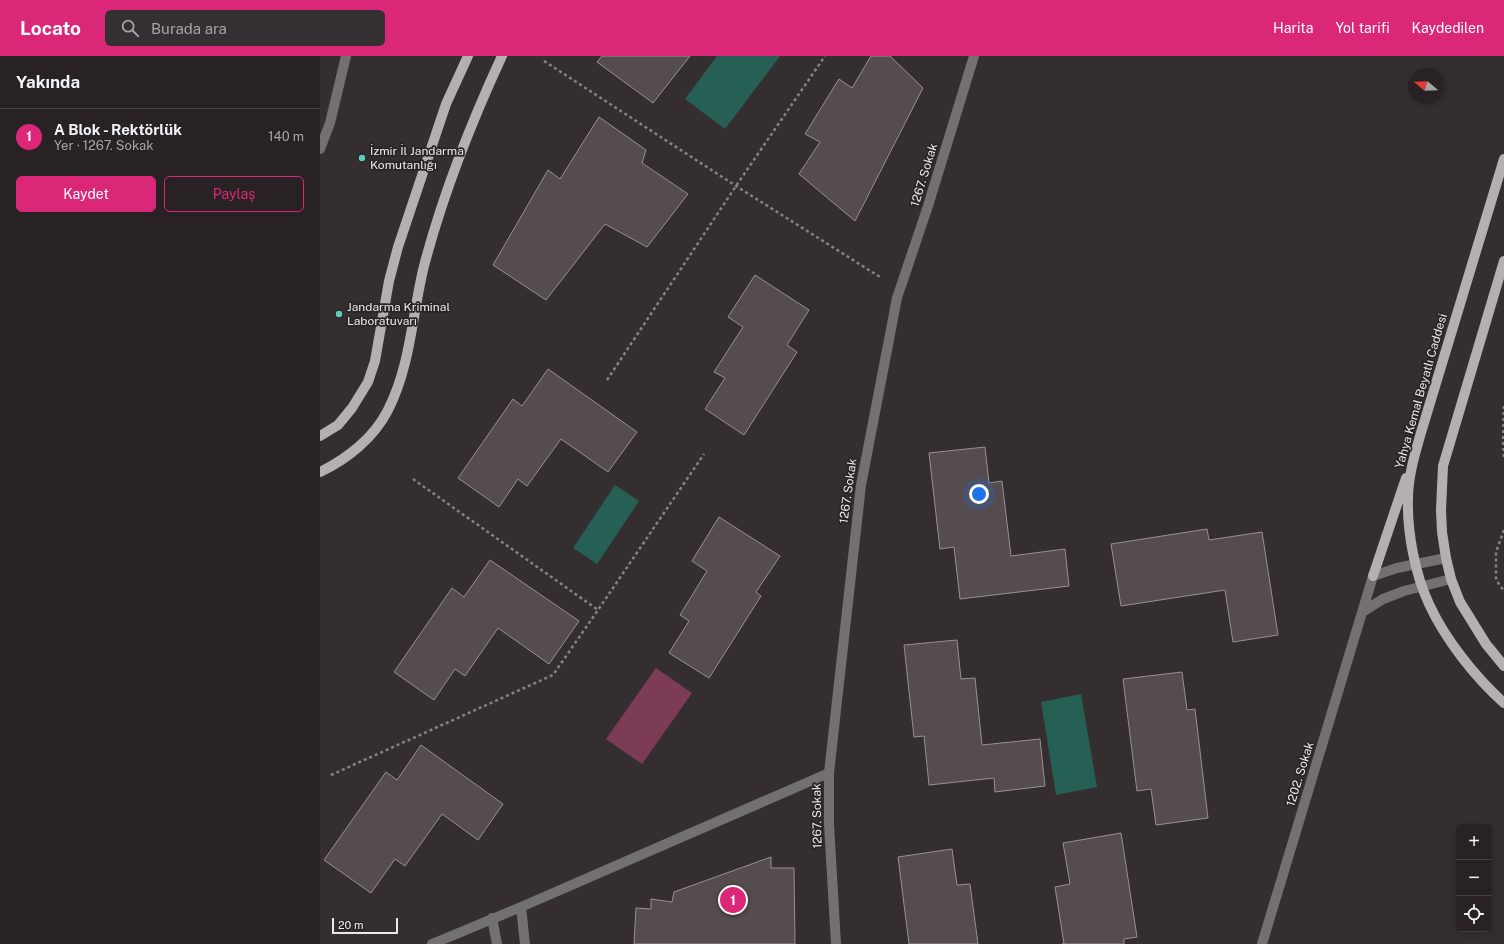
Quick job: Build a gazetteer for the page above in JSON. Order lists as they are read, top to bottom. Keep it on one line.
{"streets":{"main road":["Yahya Kemal Beyatlı Caddesi"],"street":["1267. Sokak","1202. Sokak"]},"places":["İzmir İl Jandarma Komutanlığı","Jandarma Kriminal Laboratuvarı"],"scale_bar":"20 m","north":"left","page":{"header":"Locato","search":"Burada ara","nav":["Harita","Yol tarifi","Kaydedilen"],"heading":"Yakında","list":[{"mark":"1","name":"A Blok - Rektörlük","note":"Yer · 1267. Sokak","value":"140 m"}],"buttons":["Kaydet","Paylaş"],"map_buttons":["+","−"],"pins":"1","scale":"20 m"}}
